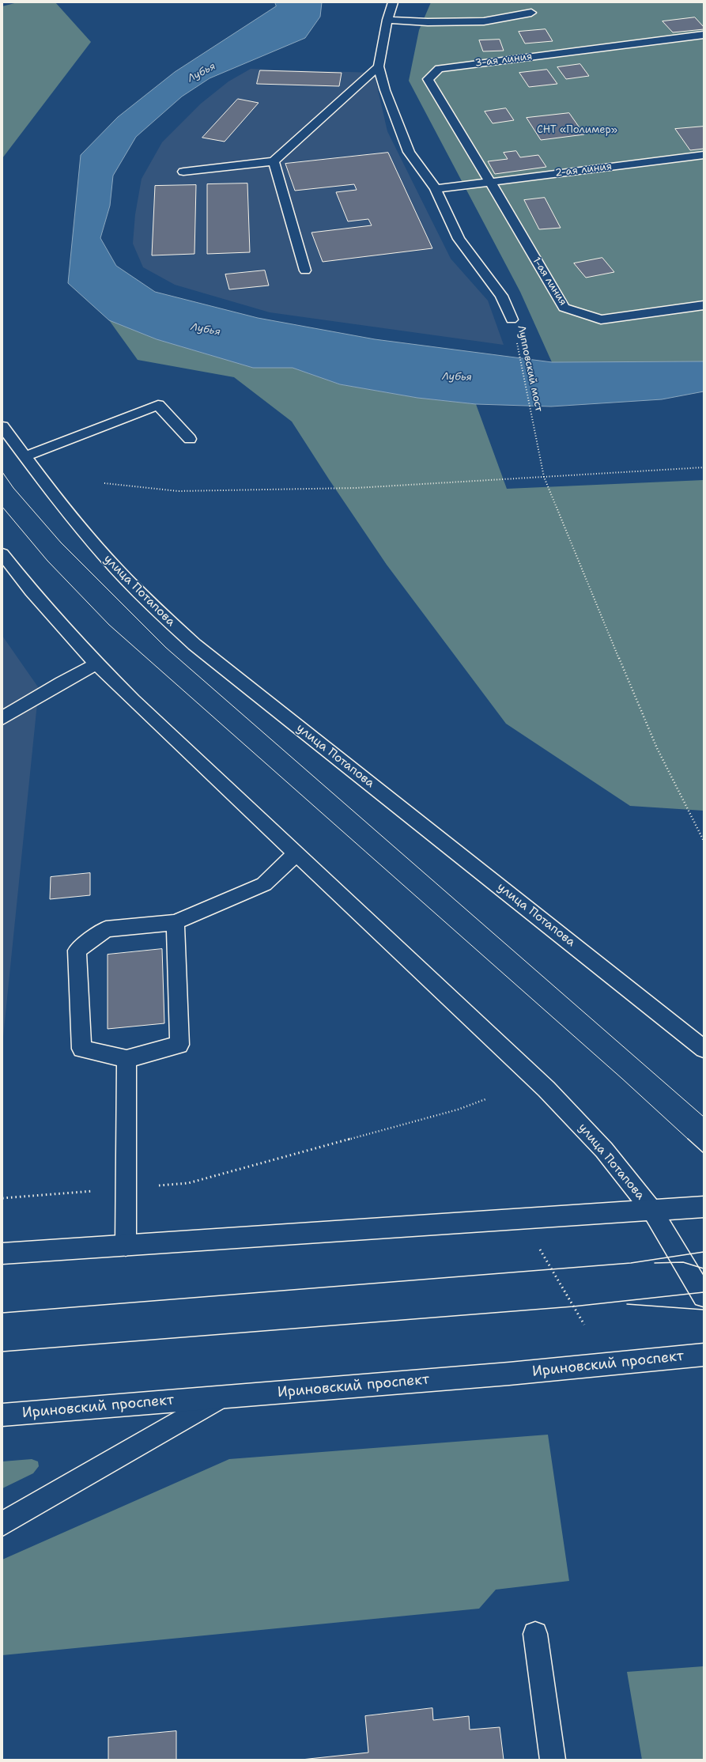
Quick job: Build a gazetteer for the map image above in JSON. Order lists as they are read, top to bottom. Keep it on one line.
{"streets":{"street":["3-ая линия","2-ая линия","1-ая линия","улица Потапова","Ириновский проспект"],"path":["Лупповский мост"]},"crossings":[["3-ая линия","2-ая линия"],["3-ая линия","1-ая линия"],["2-ая линия","1-ая линия"]],"water":["Лубья"],"parks":["СНТ «Полимер»"]}
